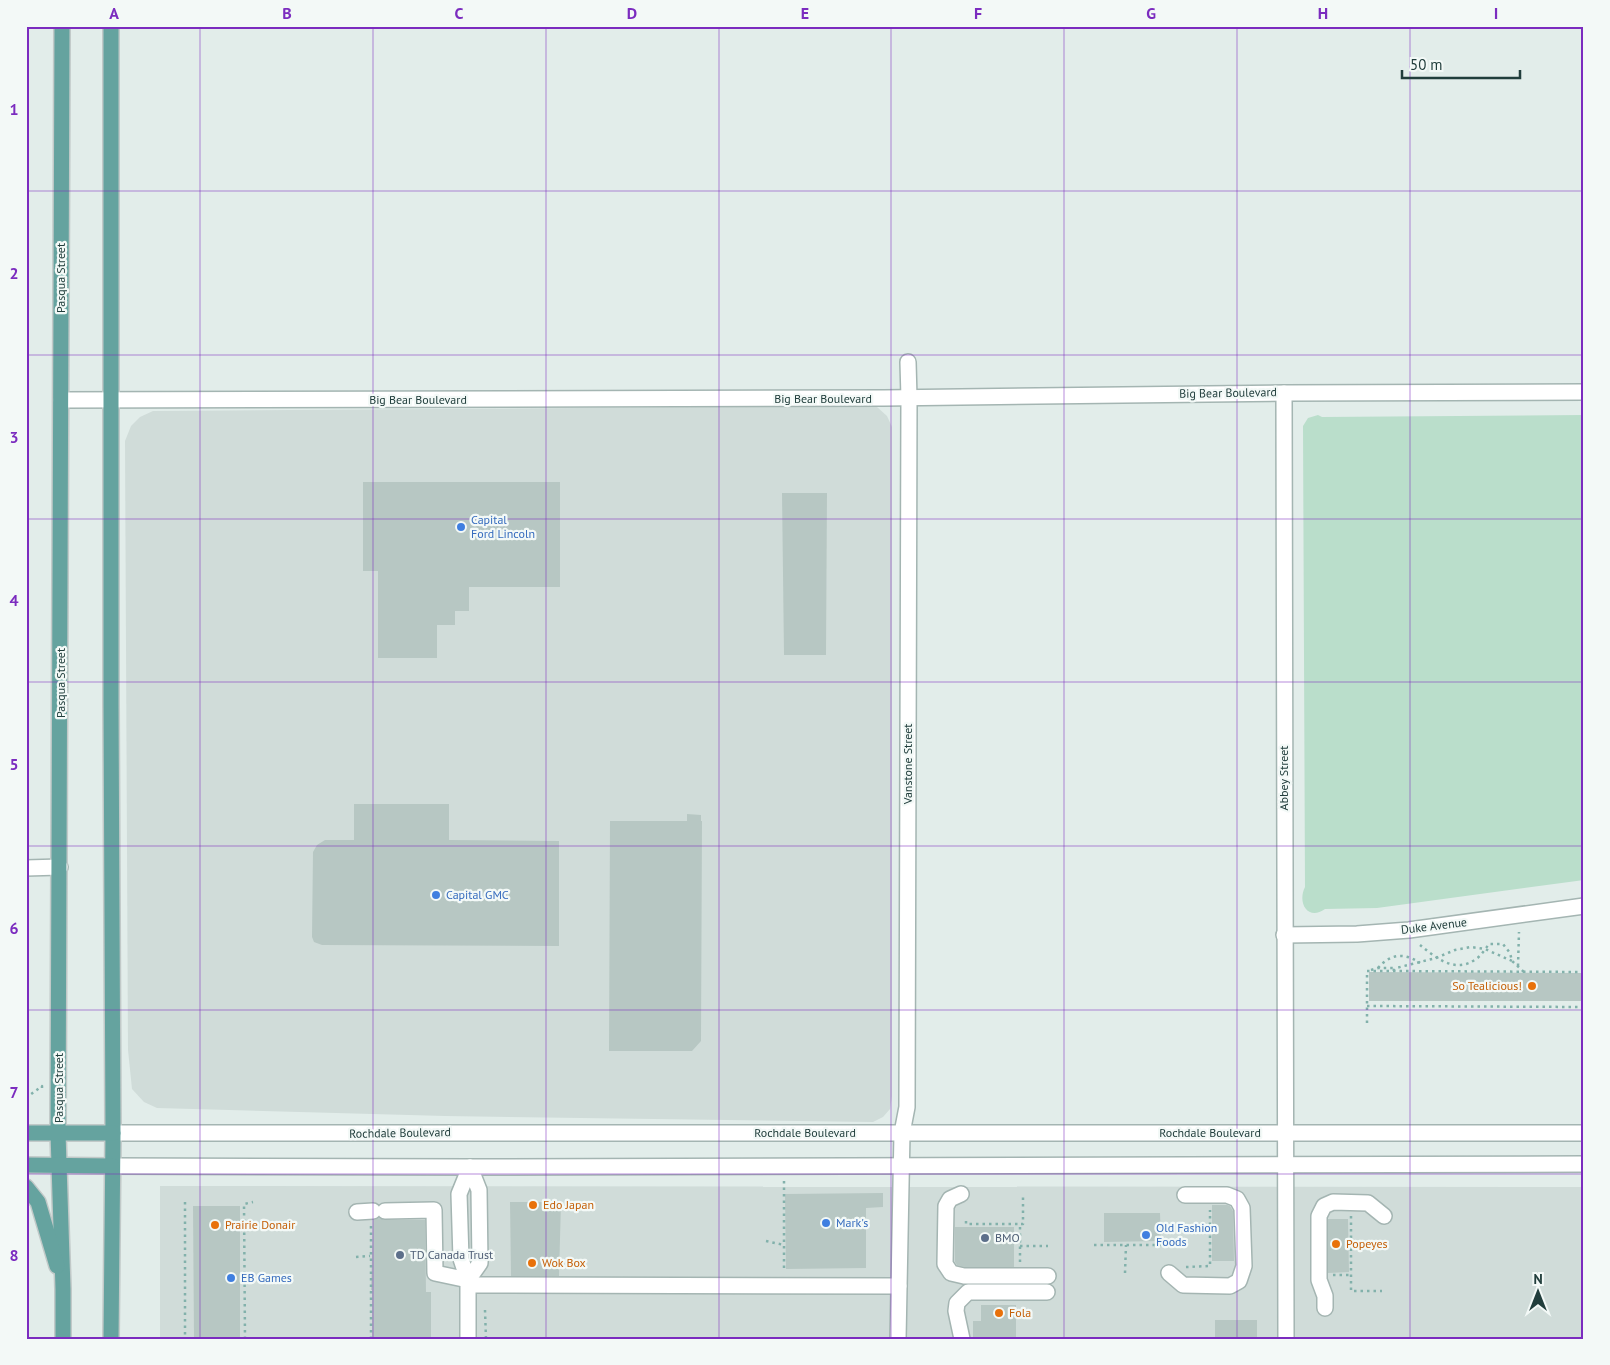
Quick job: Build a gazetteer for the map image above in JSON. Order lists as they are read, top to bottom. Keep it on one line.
{"streets":{"main road":["Pasqua Street","Rochdale Boulevard"],"street":["Big Bear Boulevard","Vanstone Street","Abbey Street","Duke Avenue"]},"crossings":[["Pasqua Street","Big Bear Boulevard"],["Pasqua Street","Rochdale Boulevard"],["Big Bear Boulevard","Vanstone Street"],["Big Bear Boulevard","Abbey Street"],["Vanstone Street","Rochdale Boulevard"],["Abbey Street","Duke Avenue"],["Abbey Street","Rochdale Boulevard"]],"places":["Capital Ford Lincoln","Capital GMC","So Tealicious!","Edo Japan","Mark's","Prairie Donair","Old Fashion Foods","BMO","Popeyes","TD Canada Trust","Wok Box","EB Games","Fola"],"scale_bar":"50 m","north":"top","grid":{"columns":["A","B","C","D","E","F","G","H","I"],"rows":["1","2","3","4","5","6","7","8"]}}
